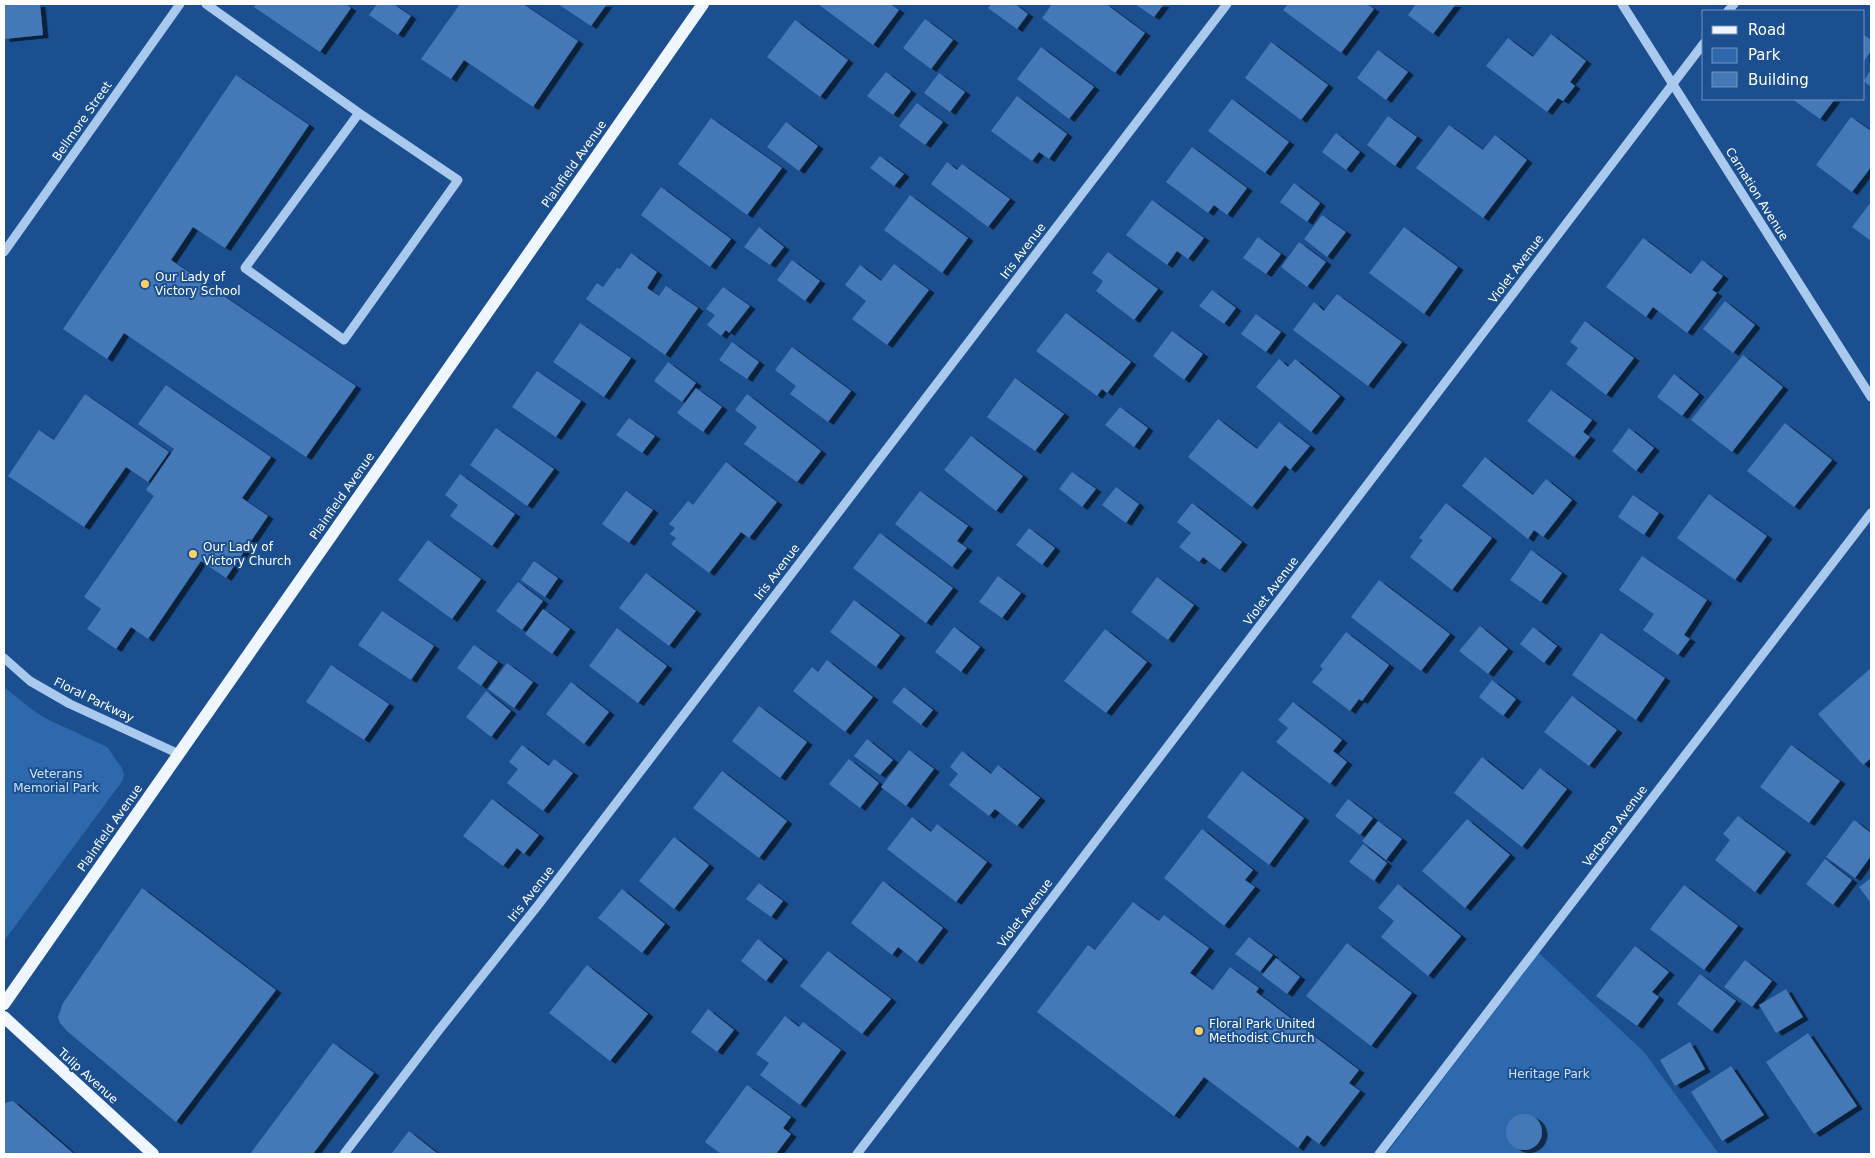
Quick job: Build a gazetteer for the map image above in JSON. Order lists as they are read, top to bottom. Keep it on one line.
{"streets":{"main road":["Plainfield Avenue","Tulip Avenue"],"street":["Bellmore Street","Carnation Avenue","Iris Avenue","Violet Avenue","Floral Parkway","Verbena Avenue"]},"crossings":[["Plainfield Avenue","Floral Parkway"],["Carnation Avenue","Violet Avenue"]],"parks":["Veterans Memorial Park","Heritage Park"],"places":["Our Lady of Victory School","Our Lady of Victory Church","Floral Park United Methodist Church"],"legend":["Road","Park","Building"]}
